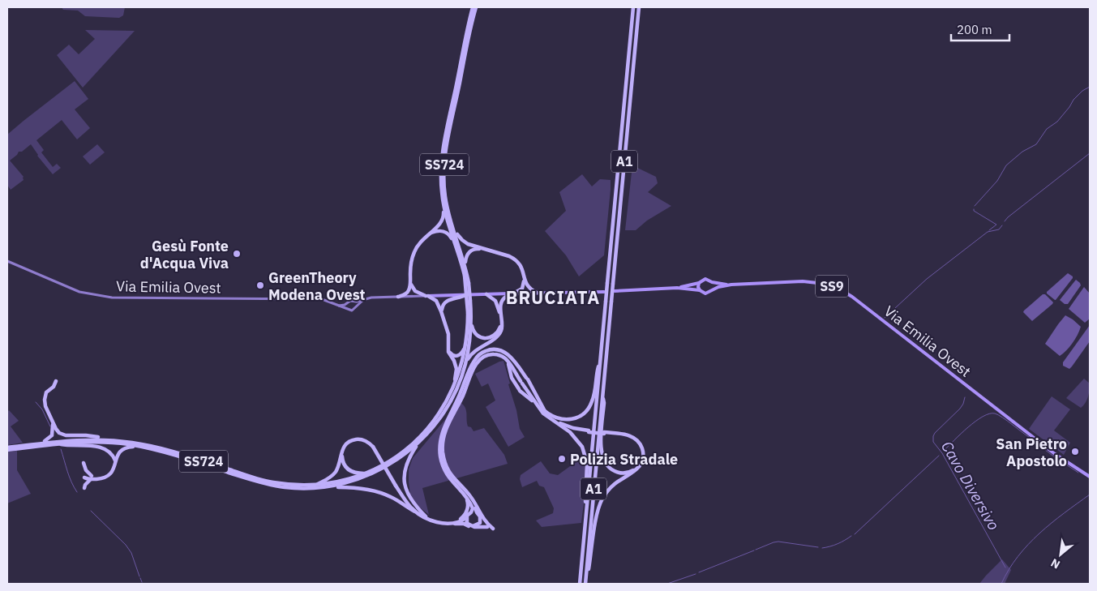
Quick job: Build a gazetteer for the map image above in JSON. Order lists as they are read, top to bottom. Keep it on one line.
{"streets":{"highway":["A1","SS724"],"main road":["SS9","Via Emilia Ovest"]},"crossings":[["SS9","Via Emilia Ovest"]],"districts":["BRUCIATA"],"water":["Cavo Diversivo"],"places":["Gesù Fonte d'Acqua Viva","GreenTheory Modena Ovest","San Pietro Apostolo","Polizia Stradale"],"scale_bar":"200 m","north":"bottom left"}
